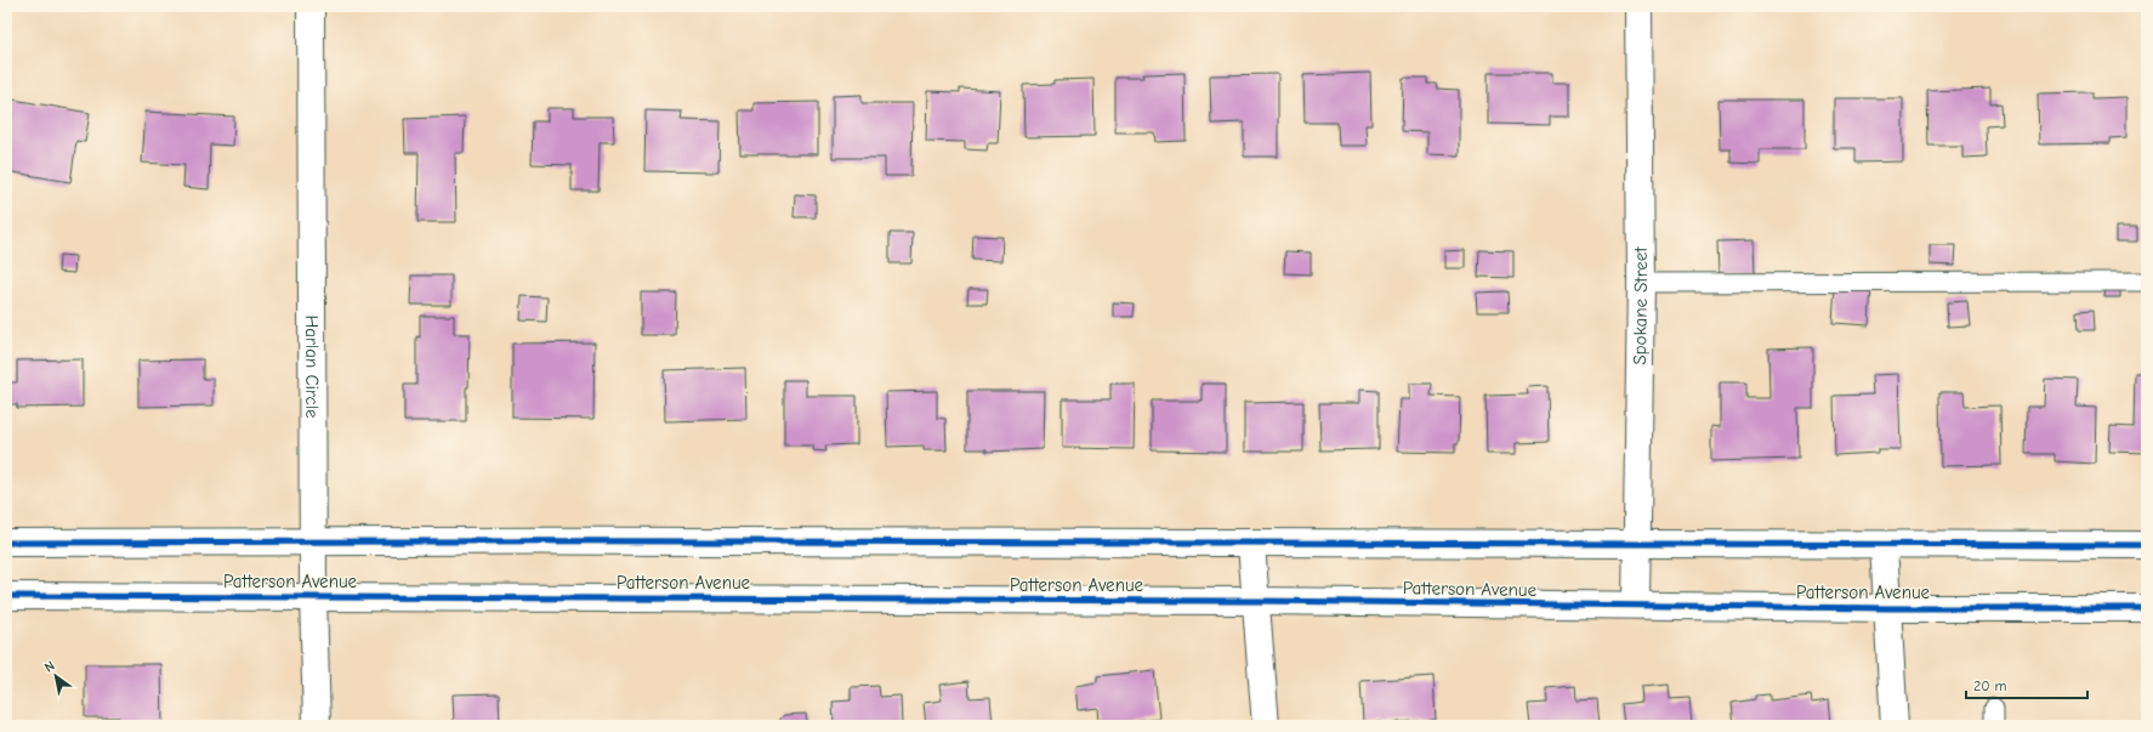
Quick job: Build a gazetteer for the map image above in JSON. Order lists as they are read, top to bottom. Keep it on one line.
{"streets":{"main road":["Spokane Street","Harlan Circle","Patterson Avenue"]},"crossings":[["Spokane Street","Patterson Avenue"],["Harlan Circle","Patterson Avenue"]],"scale_bar":"20 m","north":"top left"}
